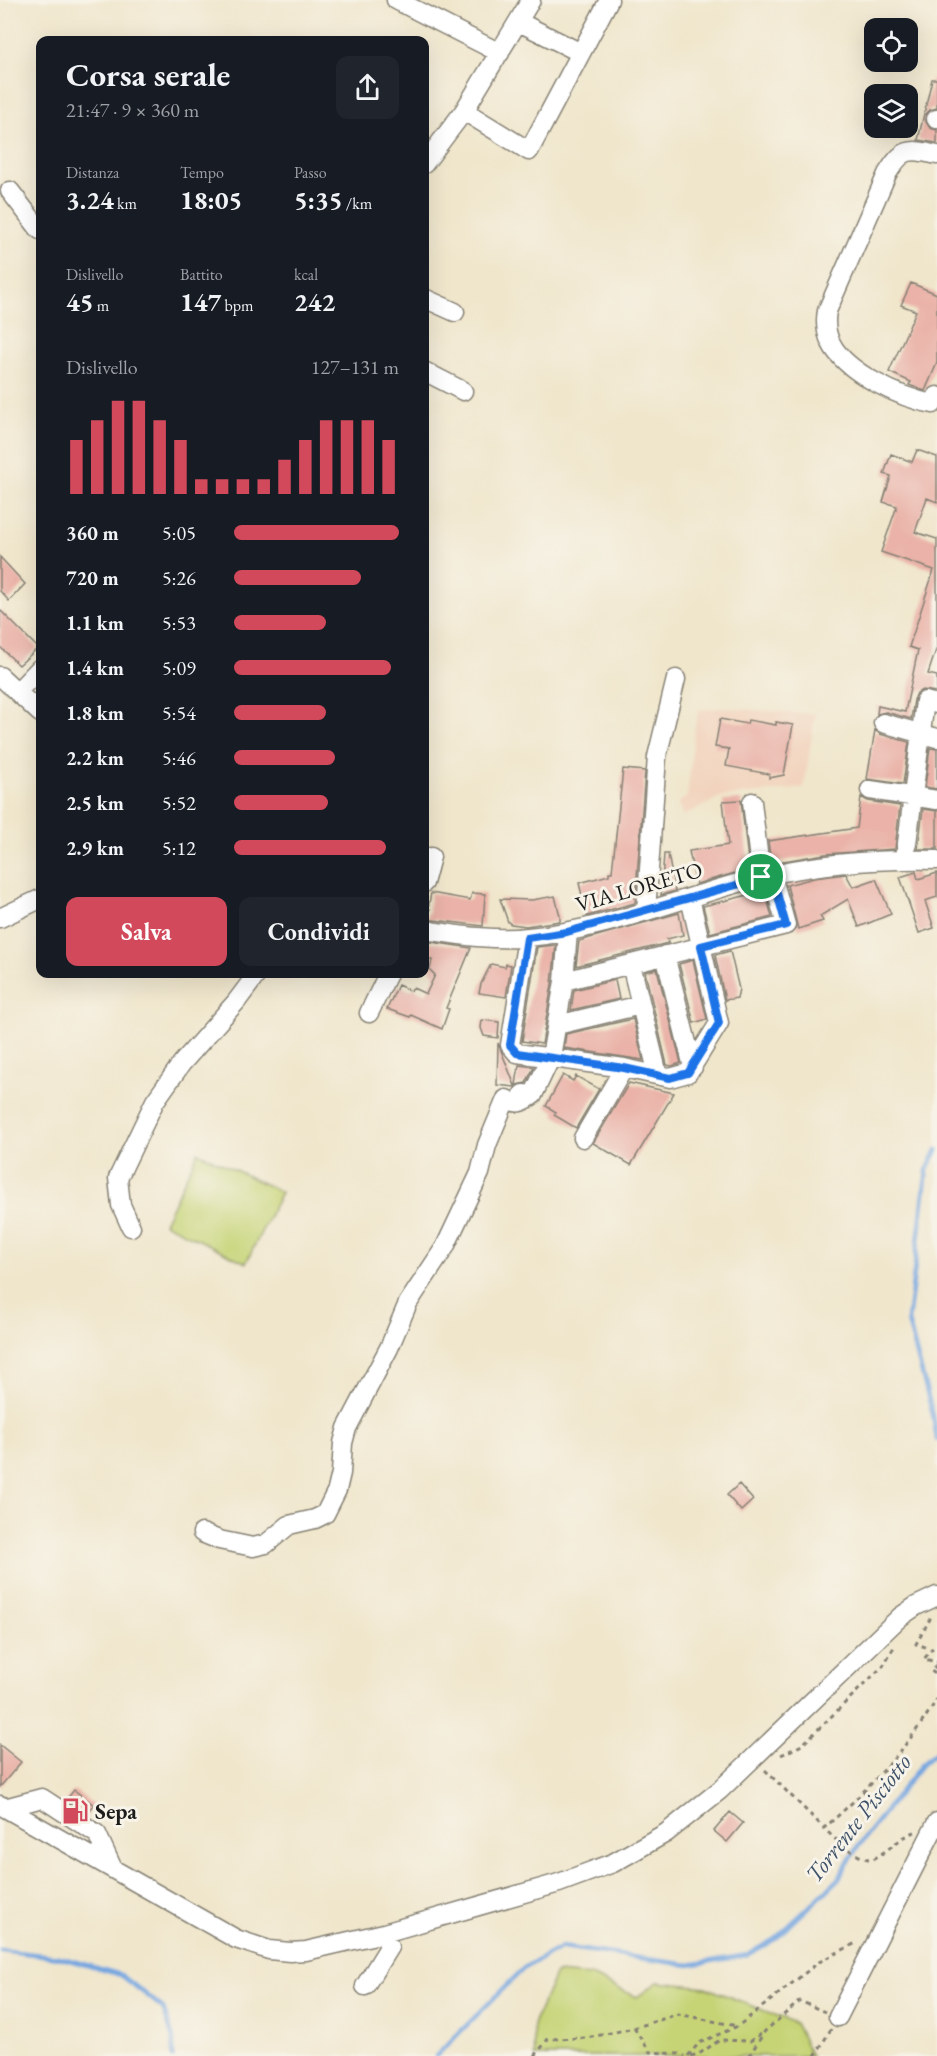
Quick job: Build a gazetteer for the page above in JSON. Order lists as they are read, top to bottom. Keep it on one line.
{"streets":{"street":["VIA LORETO"]},"water":["Torrente Pisciotto"],"places":{"fuel station":["Sepa"]},"page":{"heading":["Corsa serale","21:47 · 9 × 360 m"],"stats":[["Distanza","3.24 km"],["Tempo","18:05"],["Passo","5:35 /km"],["Dislivello","45 m"],["Battito","147 bpm"],["kcal","242"]],"chart":["Dislivello","127–131 m"],"list":[{"name":"360 m","note":"5:05"},{"name":"720 m","note":"5:26"},{"name":"1.1 km","note":"5:53"},{"name":"1.4 km","note":"5:09"},{"name":"1.8 km","note":"5:54"},{"name":"2.2 km","note":"5:46"},{"name":"2.5 km","note":"5:52"},{"name":"2.9 km","note":"5:12"}],"buttons":["Salva","Condividi"]}}
